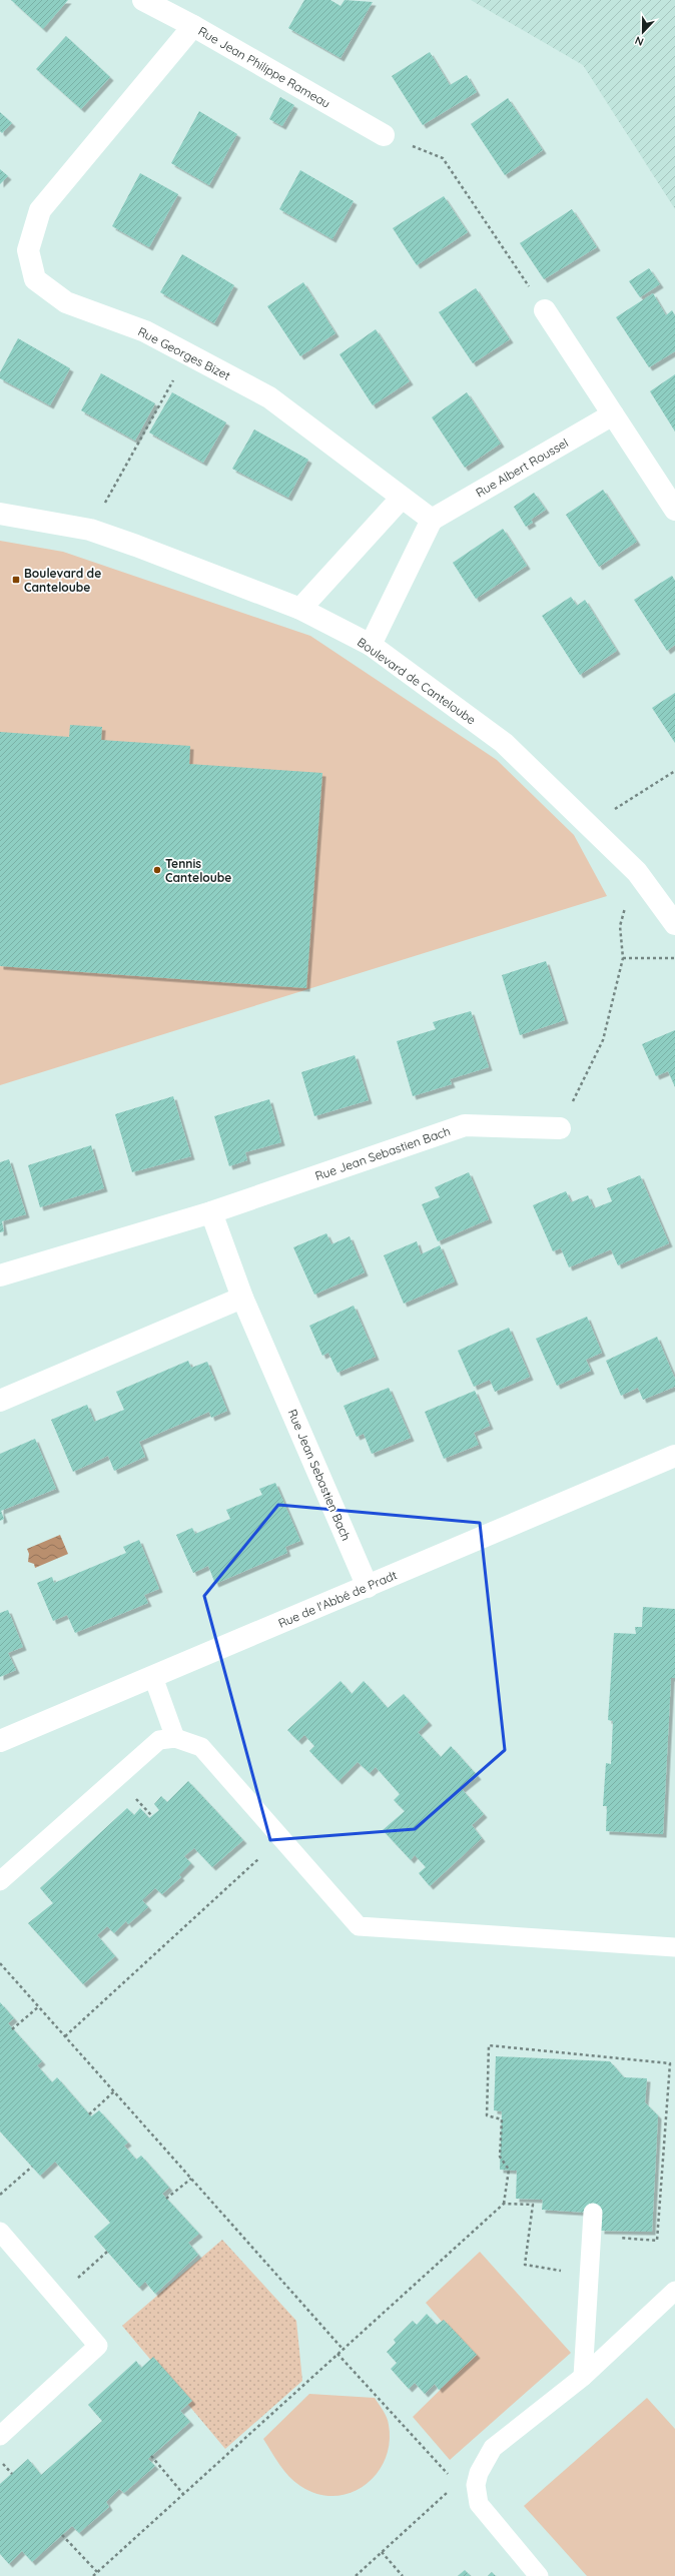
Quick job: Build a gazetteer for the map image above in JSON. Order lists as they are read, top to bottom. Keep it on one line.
{"streets":{"street":["Rue Jean Philippe Rameau","Rue Georges Bizet","Rue Albert Roussel","Boulevard de Canteloube","Rue Jean Sebastien Bach","Rue de l'Abbé de Pradt"]},"crossings":[["Rue Jean Philippe Rameau","Rue Georges Bizet"],["Rue Jean Sebastien Bach","Rue de l'Abbé de Pradt"]],"places":{"transit":["Boulevard de Canteloube"],"other":["Tennis Canteloube"]},"north":"bottom"}
